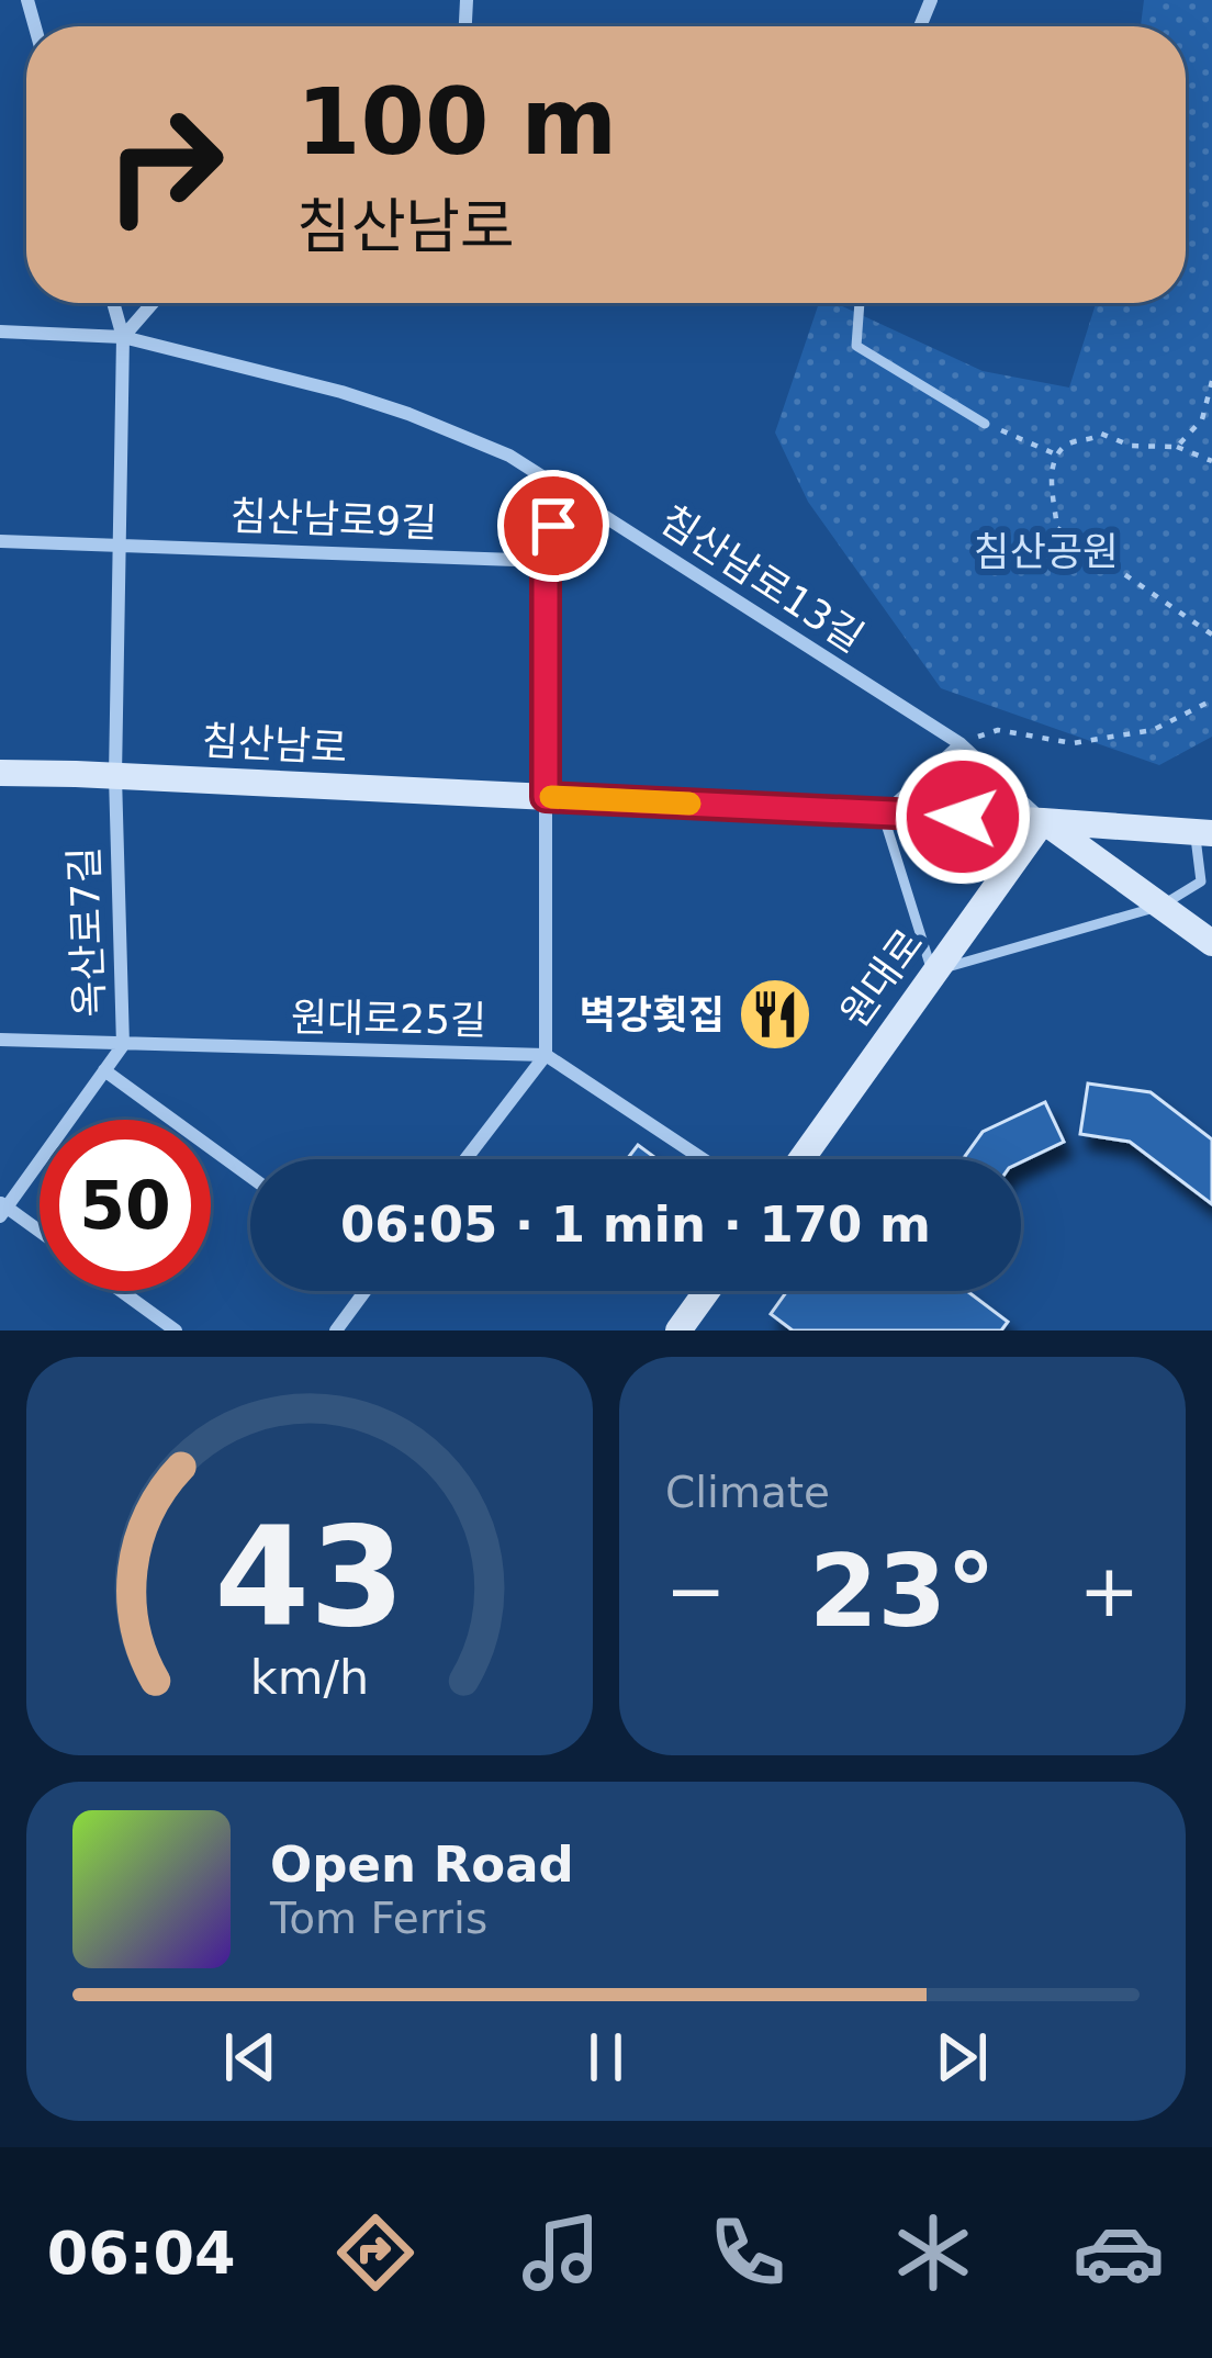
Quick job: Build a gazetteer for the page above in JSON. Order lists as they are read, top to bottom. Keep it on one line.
{"streets":{"main road":["침산남로","원대로"],"street":["침산남로9길","침산남로13길","옥산로7길","원대로25길"]},"crossings":[["침산남로13길","침산남로"],["침산남로13길","원대로"],["침산남로","옥산로7길"],["침산남로","원대로"],["옥산로7길","원대로25길"]],"parks":["침산공원"],"places":{"restaurant":["벽강횟집"]},"page":{"turn":["100 m","침산남로"],"limit":"50","trip":"06:05 · 1 min · 170 m","tile":"Climate","heat":["−","23°","+"],"song":["Open Road","Tom Ferris"],"tabs":"06:04","gauge":["43","km/h"]}}
